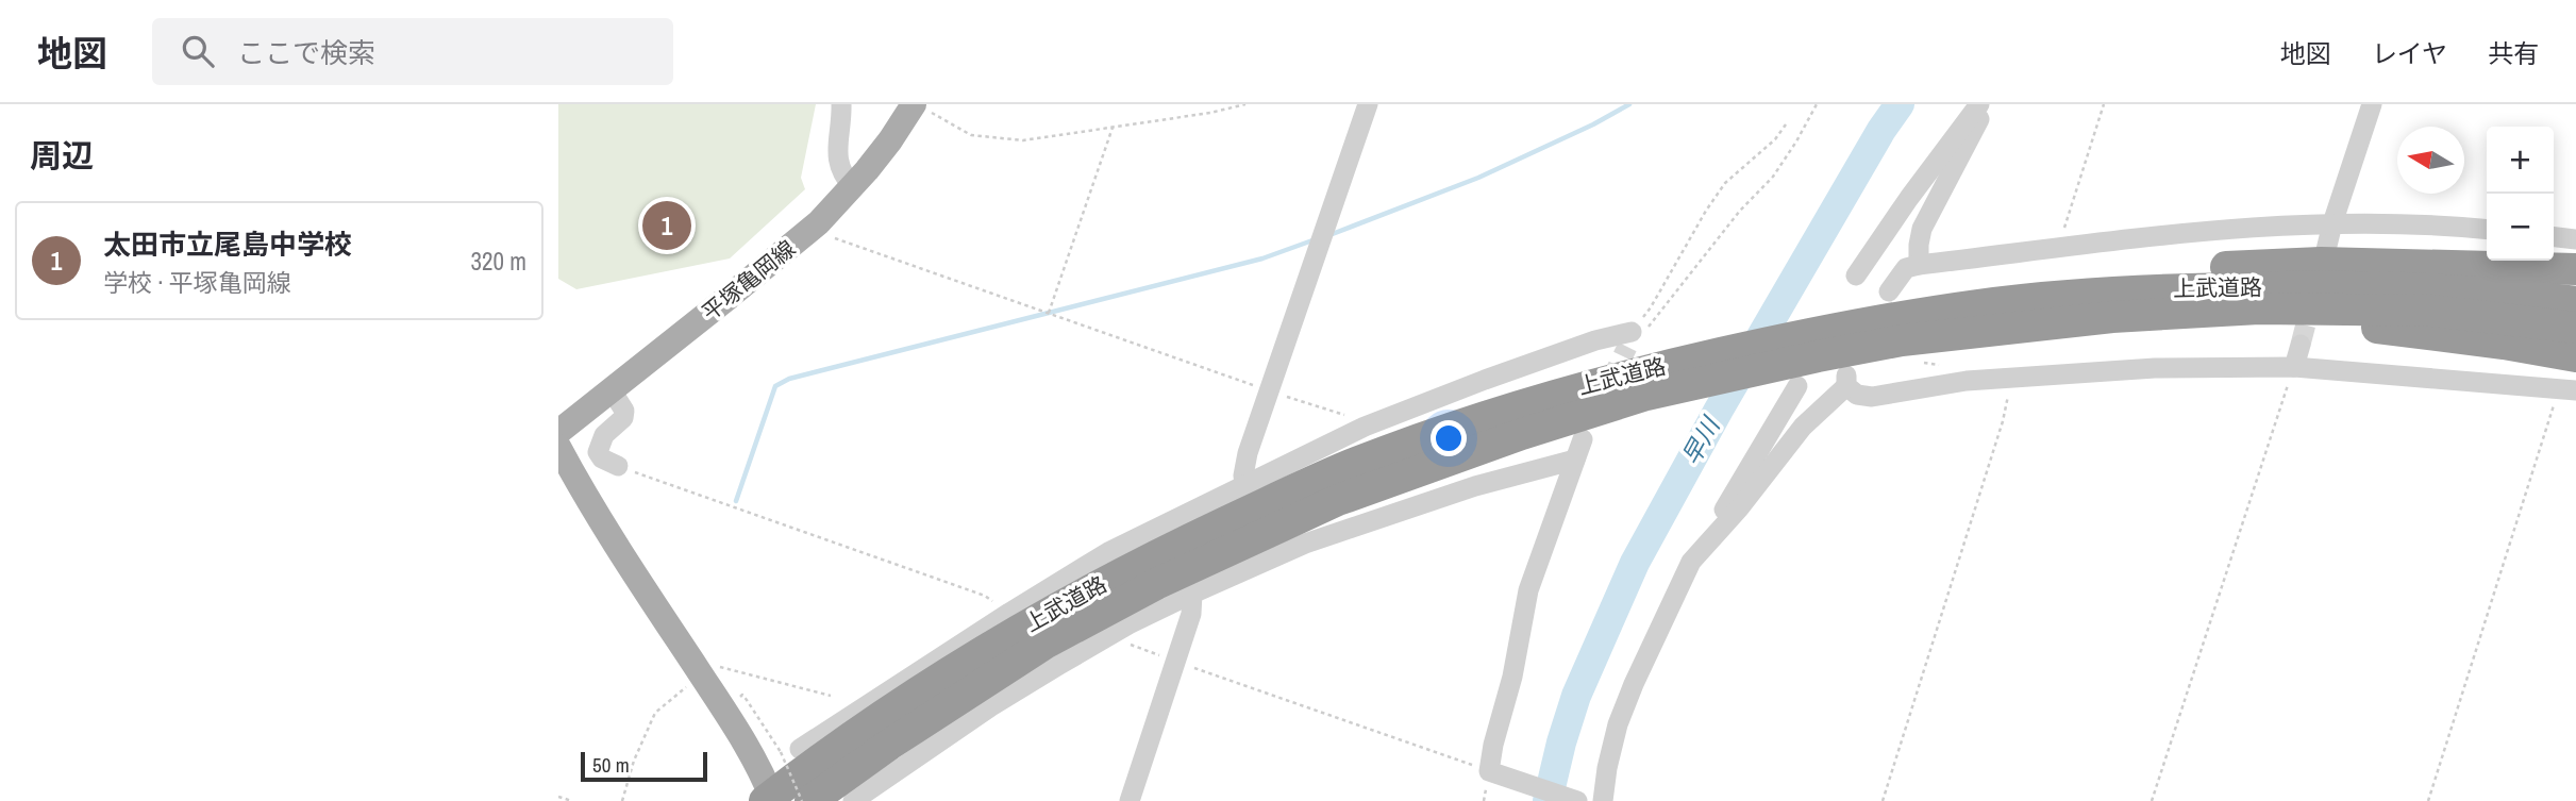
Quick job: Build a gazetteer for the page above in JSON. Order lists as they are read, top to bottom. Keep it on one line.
{"streets":{"highway":["上武道路"],"main road":["平塚亀岡線"]},"water":["早川"],"scale_bar":"50 m","north":"left","page":{"header":"地図","search":"ここで検索","nav":["地図","レイヤ","共有"],"heading":"周辺","map_buttons":["+","−"],"pins":"1","list":[{"mark":"1","name":"太田市立尾島中学校","note":"学校 · 平塚亀岡線","value":"320 m"}],"scale":"50 m"}}
